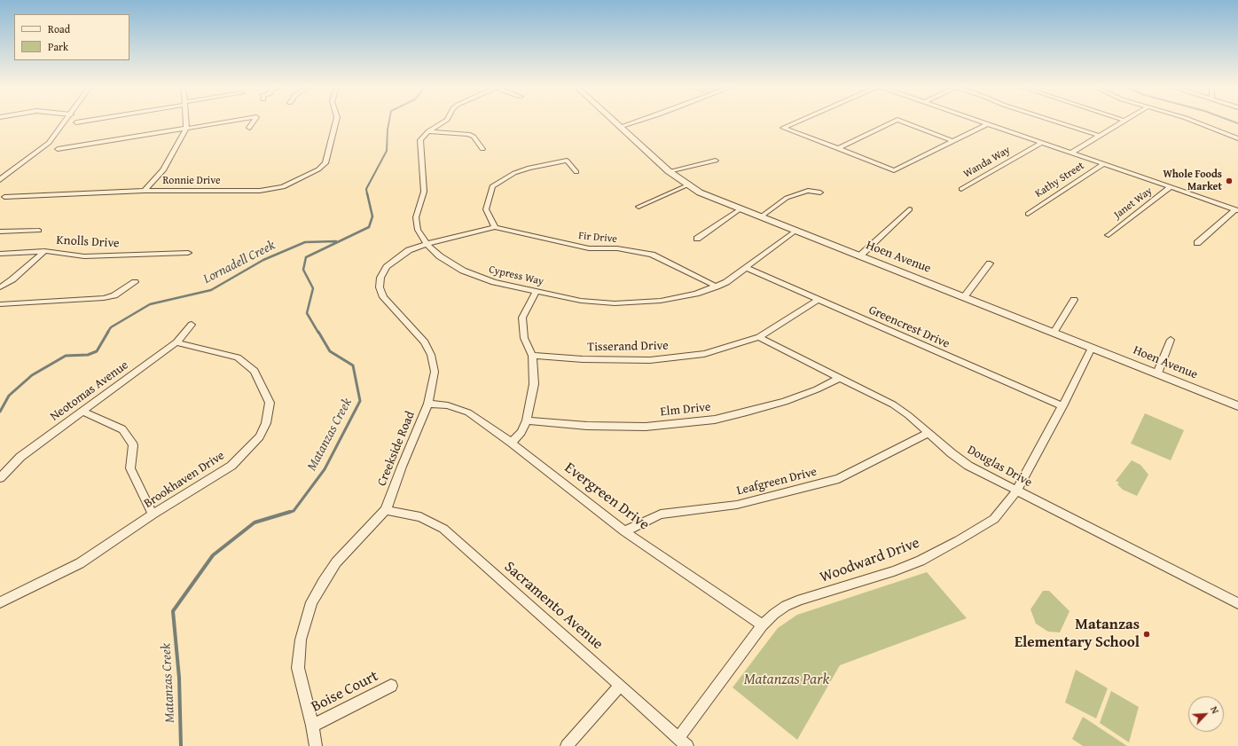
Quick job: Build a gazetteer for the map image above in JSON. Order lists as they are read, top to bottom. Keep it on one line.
{"streets":{"street":["Wanda Way","Kathy Street","Ronnie Drive","Janet Way","Fir Drive","Knolls Drive","Hoen Avenue","Cypress Way","Greencrest Drive","Tisserand Drive","Neotomas Avenue","Elm Drive","Creekside Road","Douglas Drive","Brookhaven Drive","Leafgreen Drive","Evergreen Drive","Woodward Drive","Sacramento Avenue","Boise Court"]},"crossings":[["Fir Drive","Cypress Way"],["Fir Drive","Creekside Road"],["Hoen Avenue","Cypress Way"],["Hoen Avenue","Woodward Drive"],["Cypress Way","Greencrest Drive"],["Cypress Way","Creekside Road"],["Greencrest Drive","Tisserand Drive"],["Greencrest Drive","Woodward Drive"],["Tisserand Drive","Douglas Drive"],["Neotomas Avenue","Brookhaven Drive"],["Elm Drive","Douglas Drive"],["Creekside Road","Evergreen Drive"],["Creekside Road","Sacramento Avenue"],["Creekside Road","Boise Court"],["Douglas Drive","Leafgreen Drive"],["Douglas Drive","Woodward Drive"],["Leafgreen Drive","Evergreen Drive"],["Evergreen Drive","Woodward Drive"],["Woodward Drive","Sacramento Avenue"]],"water":["Lornadell Creek","Matanzas Creek"],"parks":["Matanzas Park"],"places":["Whole Foods Market","Matanzas Elementary School"],"legend":["Road","Park"],"north":"top right"}
